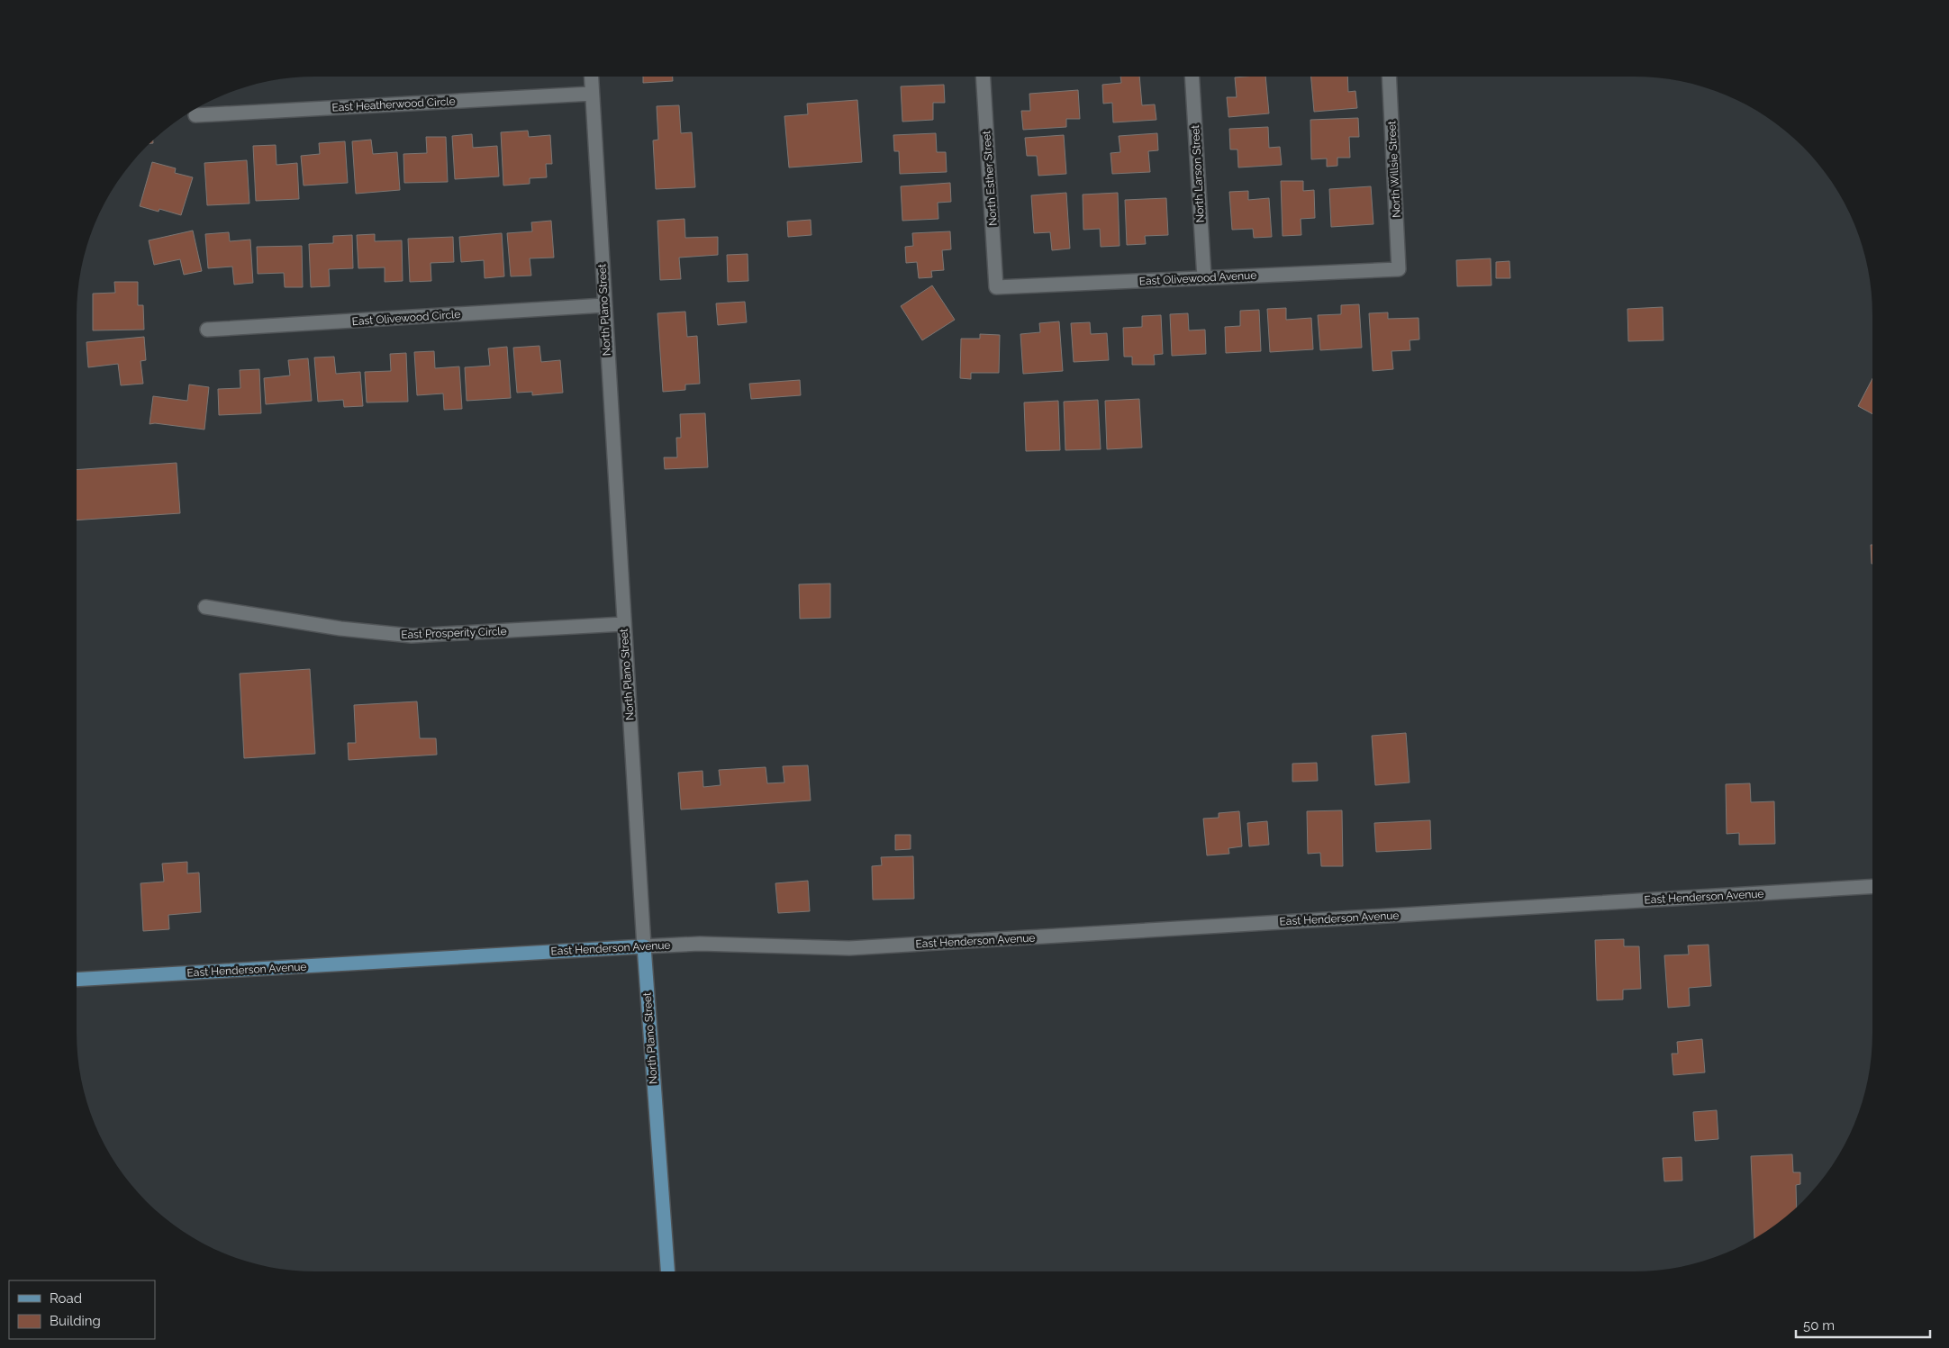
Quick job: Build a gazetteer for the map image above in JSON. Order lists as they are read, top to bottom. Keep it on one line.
{"streets":{"main road":["North Plano Street","East Henderson Avenue"],"street":["East Heatherwood Circle","North Willsie Street","North Larson Street","North Esther Street","East Olivewood Avenue","East Olivewood Circle","East Prosperity Circle"]},"crossings":[["East Heatherwood Circle","North Plano Street"],["North Willsie Street","East Olivewood Avenue"],["North Larson Street","East Olivewood Avenue"],["North Esther Street","East Olivewood Avenue"],["North Plano Street","East Olivewood Circle"],["North Plano Street","East Prosperity Circle"],["North Plano Street","East Henderson Avenue"]],"legend":["Road","Building"],"scale_bar":"50 m"}
